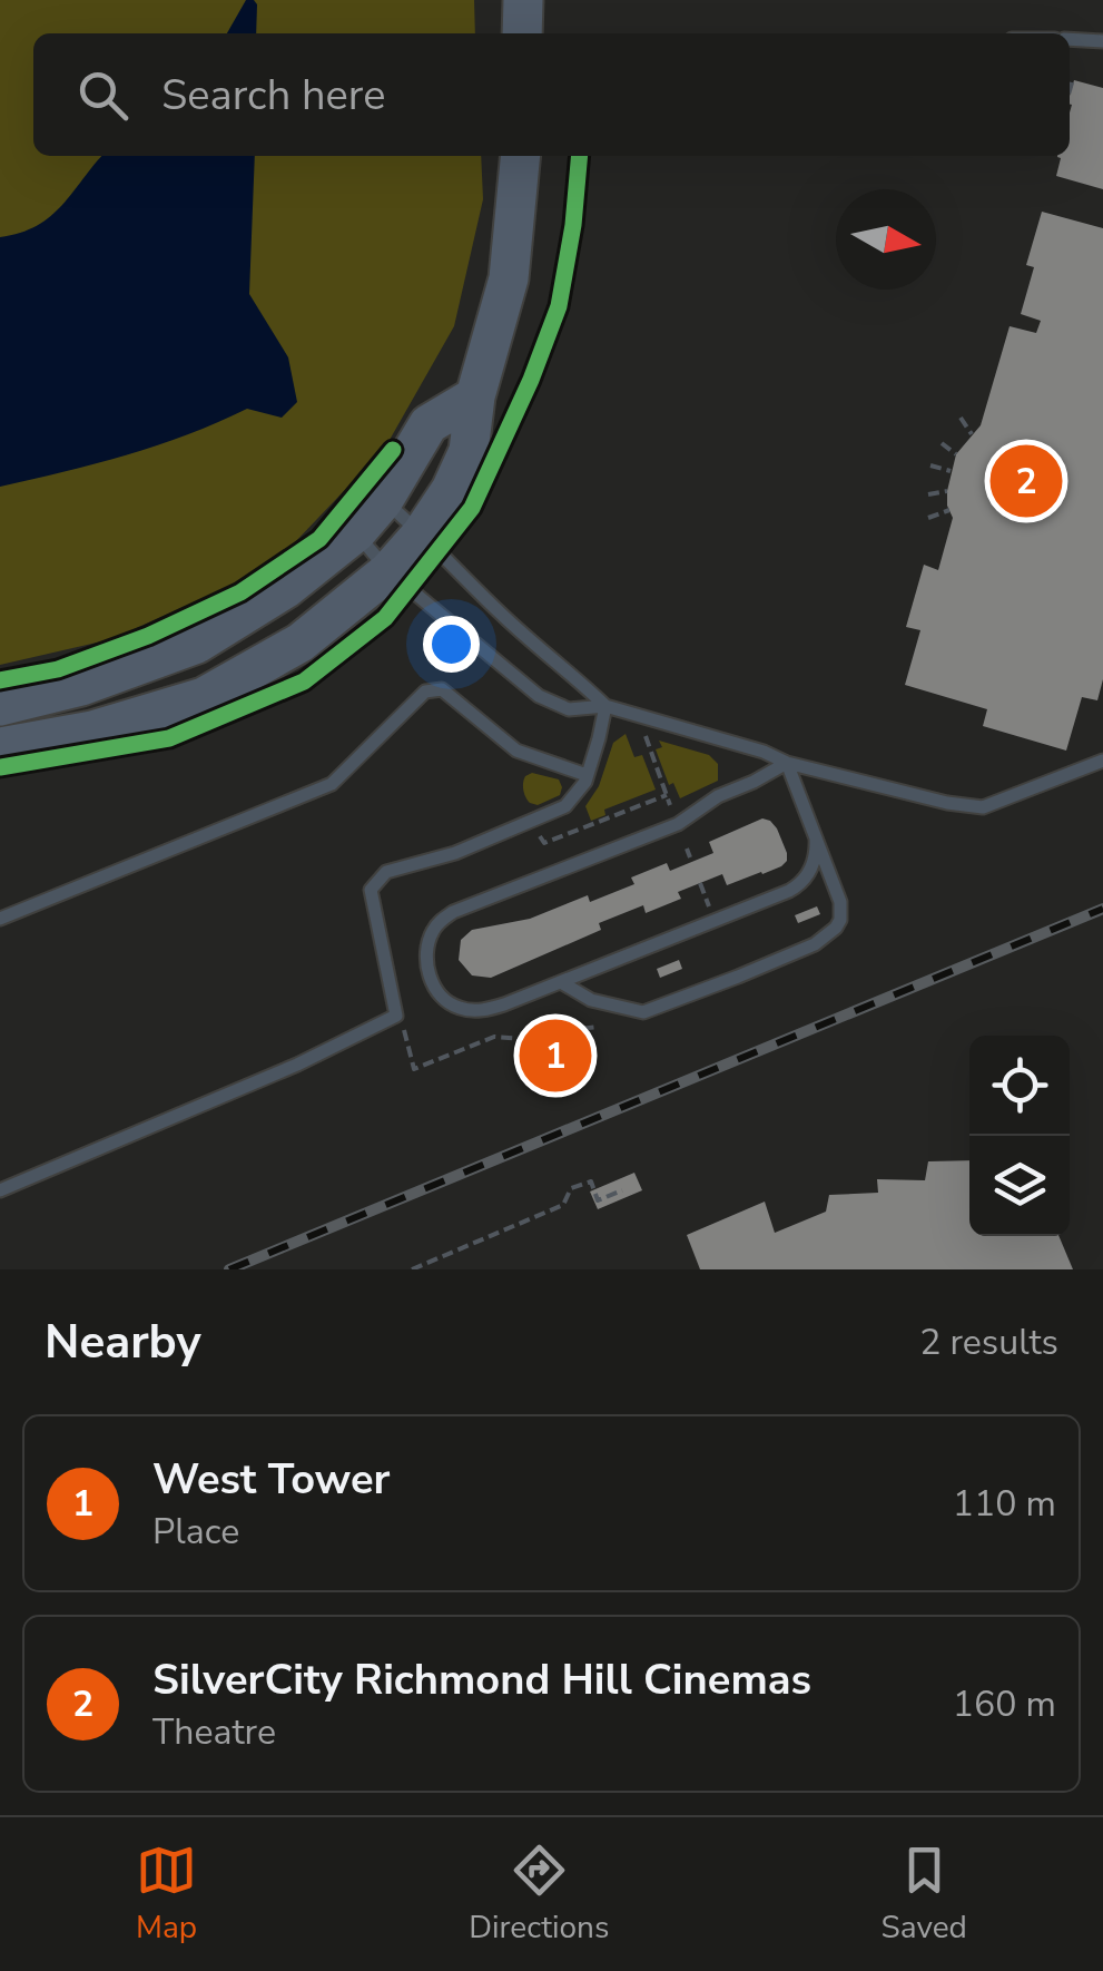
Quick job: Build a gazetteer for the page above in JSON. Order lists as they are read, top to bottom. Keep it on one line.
{"north":"right","page":{"search":"Search here","pins":["2","1"],"heading":["Nearby","2 results"],"list":[{"mark":"1","name":"West Tower","note":"Place","value":"110 m"},{"mark":"2","name":"SilverCity Richmond Hill Cinemas","note":"Theatre","value":"160 m"}],"nav":["Map","Directions","Saved"]}}
